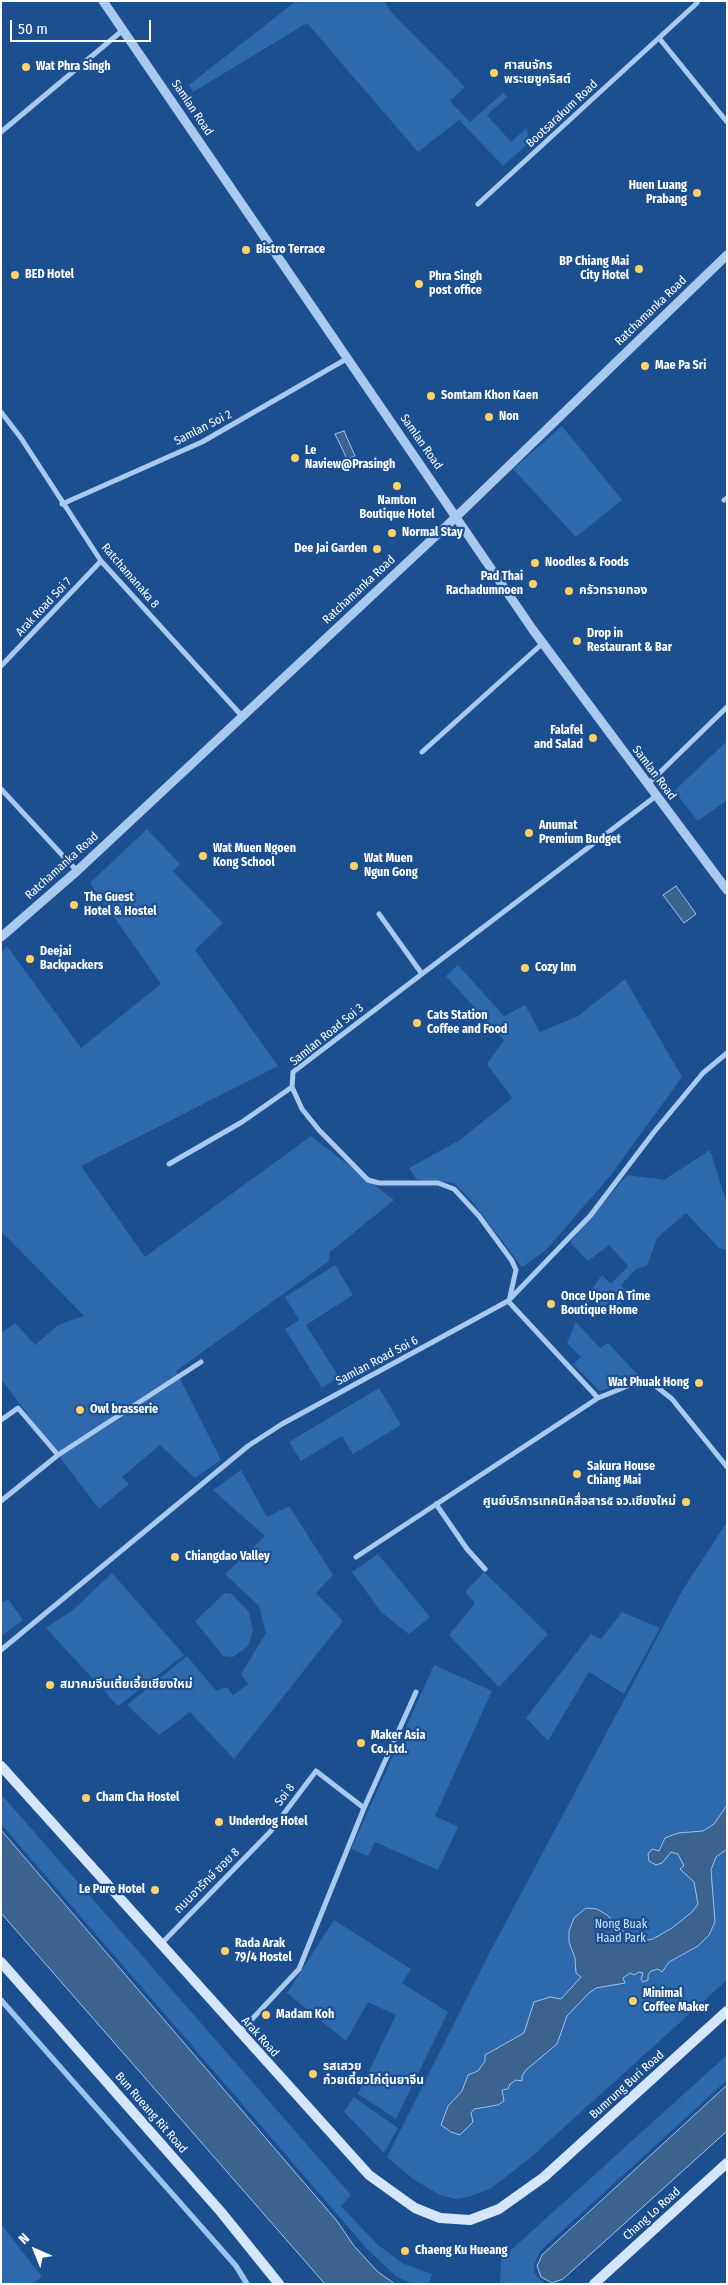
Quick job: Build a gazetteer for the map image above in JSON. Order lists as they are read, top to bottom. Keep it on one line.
{"streets":{"main road":["Arak Road","Bumrung Buri Road","Bun Rueang Rit Road","Chang Lo Road"],"street":["Samlan Road","Bootsarakum Road","Ratchamanka Road","Samlan Soi 2","Ratchamanaka 8","Arak Road Soi 7","Samlan Road Soi 3","Samlan Road Soi 6","Soi 8","ถนนอารักษ์ ซอย 8"]},"crossings":[["Samlan Road","Ratchamanka Road"],["Samlan Road","Samlan Soi 2"],["Samlan Road","Samlan Road Soi 3"],["Ratchamanka Road","Ratchamanaka 8"],["Samlan Soi 2","Ratchamanaka 8"],["Ratchamanaka 8","Arak Road Soi 7"],["Samlan Road Soi 3","Samlan Road Soi 6"],["Soi 8","ถนนอารักษ์ ซอย 8"],["ถนนอารักษ์ ซอย 8","Arak Road"],["Arak Road","Bumrung Buri Road"]],"parks":["Nong Buak Haad Park"],"places":["Wat Phra Singh","ศาสนจักร พระเยซูคริสต์","Huen Luang Prabang","Bistro Terrace","BP Chiang Mai City Hotel","BED Hotel","Phra Singh post office","Mae Pa Sri","Somtam Khon Kaen","Non","Le Naview@Prasingh","Namton Boutique Hotel","Normal Stay","Dee Jai Garden","Noodles & Foods","Pad Thai Rachadumnoen","ครัวทรายทอง","Drop in Restaurant & Bar","Falafel and Salad","Anumat Premium Budget","Wat Muen Ngoen Kong School","Wat Muen Ngun Gong","The Guest Hotel & Hostel","Deejai Backpackers","Cozy Inn","Cats Station Coffee and Food","Once Upon A Time Boutique Home","Wat Phuak Hong","Owl brasserie","Sakura House Chiang Mai","ศูนย์บริการเทคนิคสื่อสาร๕ จว.เชียงใหม่","Chiangdao Valley","สมาคมจีนเตี้ยเอี้ยเชียงใหม่","Maker Asia Co.,Ltd.","Cham Cha Hostel","Underdog Hotel","Le Pure Hotel","Rada Arak 79/4 Hostel","Minimal Coffee Maker","Madam Koh","รสเสวย ก๋วยเตี๋ยวไก่ตุ๋นยาจีน","Chaeng Ku Hueang"],"scale_bar":"50 m","north":"top left"}
